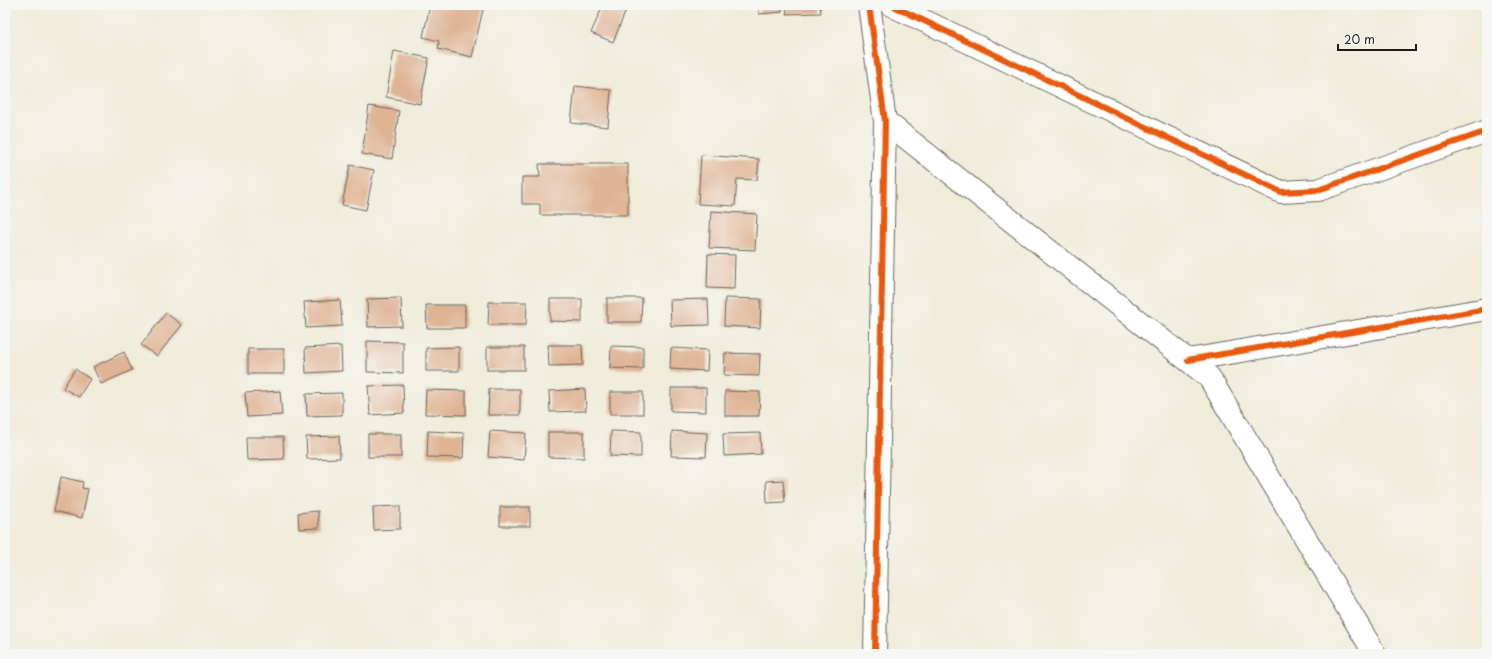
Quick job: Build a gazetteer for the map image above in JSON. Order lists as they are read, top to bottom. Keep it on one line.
{"scale_bar":"20 m"}
